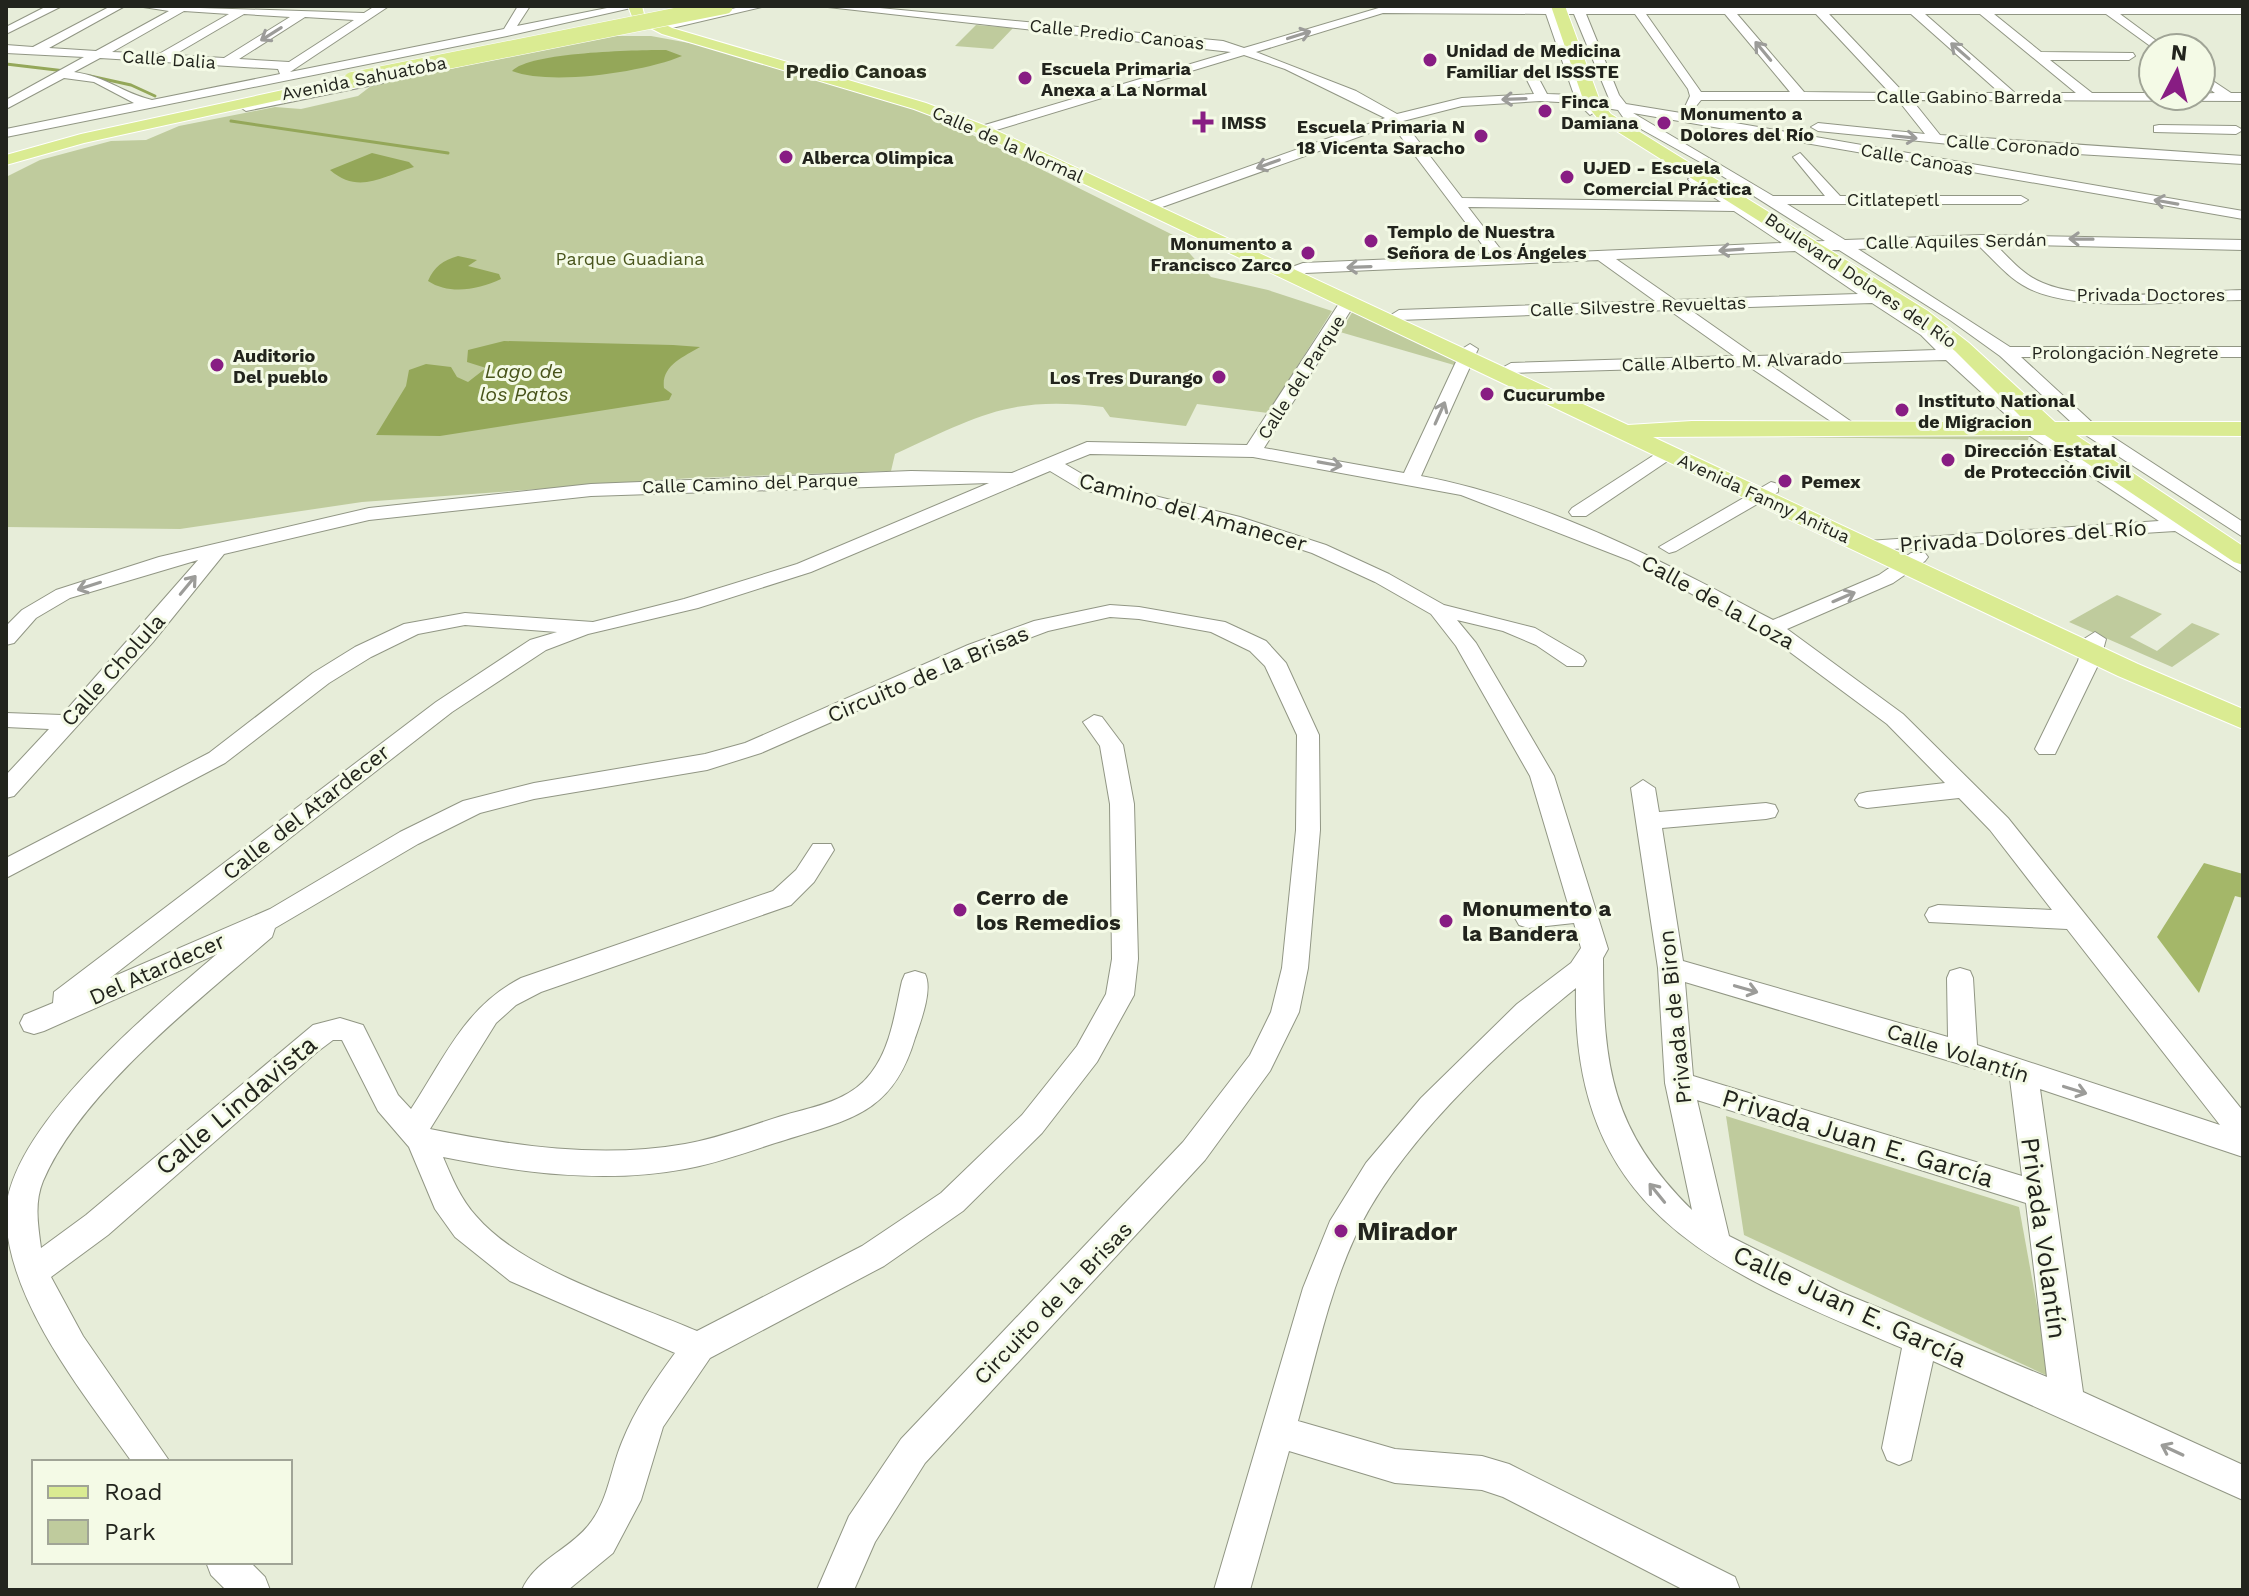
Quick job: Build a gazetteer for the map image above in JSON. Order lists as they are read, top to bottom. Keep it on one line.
{"streets":{"main road":["Avenida Sahuatoba","Calle de la Normal","Boulevard Dolores del Río","Avenida Fanny Anitua"],"street":["Calle Predio Canoas","Calle Dalia","Calle Gabino Barreda","Calle Coronado","Calle Canoas","Citlatepetl","Calle Aquiles Serdán","Privada Doctores","Calle Silvestre Revueltas","Prolongación Negrete","Calle Alberto M. Alvarado","Calle del Parque","Calle Camino del Parque","Camino del Amanecer","Privada Dolores del Río","Calle de la Loza","Calle Cholula","Circuito de la Brisas","Calle del Atardecer","Del Atardecer","Privada de Biron","Calle Volantín","Calle Lindavista","Privada Juan E. García","Privada Volantín","Calle Juan E. García"]},"crossings":[["Calle Predio Canoas","Calle Canoas"],["Calle Dalia","Avenida Sahuatoba"],["Calle de la Normal","Calle Canoas"],["Calle de la Normal","Calle Aquiles Serdán"],["Calle de la Normal","Avenida Fanny Anitua"],["Calle Coronado","Calle Canoas"],["Calle Canoas","Boulevard Dolores del Río"],["Citlatepetl","Boulevard Dolores del Río"],["Calle Aquiles Serdán","Boulevard Dolores del Río"],["Calle Aquiles Serdán","Privada Doctores"],["Calle Aquiles Serdán","Avenida Fanny Anitua"],["Calle Silvestre Revueltas","Avenida Fanny Anitua"],["Calle Alberto M. Alvarado","Avenida Fanny Anitua"],["Calle del Parque","Avenida Fanny Anitua"],["Calle del Parque","Calle de la Loza"],["Calle Camino del Parque","Calle Cholula"],["Calle Camino del Parque","Calle del Atardecer"],["Avenida Fanny Anitua","Privada Dolores del Río"],["Camino del Amanecer","Calle de la Loza"],["Camino del Amanecer","Calle Juan E. García"],["Circuito de la Brisas","Del Atardecer"],["Calle del Atardecer","Del Atardecer"],["Privada de Biron","Calle Volantín"],["Privada de Biron","Privada Juan E. García"],["Privada de Biron","Calle Juan E. García"],["Calle Volantín","Privada Volantín"],["Privada Juan E. García","Privada Volantín"],["Privada Volantín","Calle Juan E. García"]],"one_way":["Calle Cholula","Calle Volantín","Calle Juan E. García"],"districts":["Predio Canoas"],"water":["Lago de los Patos"],"parks":["Parque Guadiana"],"places":{"other":["Unidad de Medicina Familiar del ISSSTE","Escuela Primaria Anexa a La Normal","Finca Damiana","Monumento a Dolores del Río","Escuela Primaria N 18 Vicenta Saracho","Alberca Olimpica","UJED - Escuela Comercial Práctica","Templo de Nuestra Señora de Los Ángeles","Monumento a Francisco Zarco","Auditorio Del pueblo","Los Tres Durango","Cucurumbe","Instituto National de Migracion","Dirección Estatal de Protección Civil","Pemex","Cerro de los Remedios","Monumento a la Bandera","Mirador"],"health":["IMSS"]},"legend":["Road","Park"],"north":"top"}
